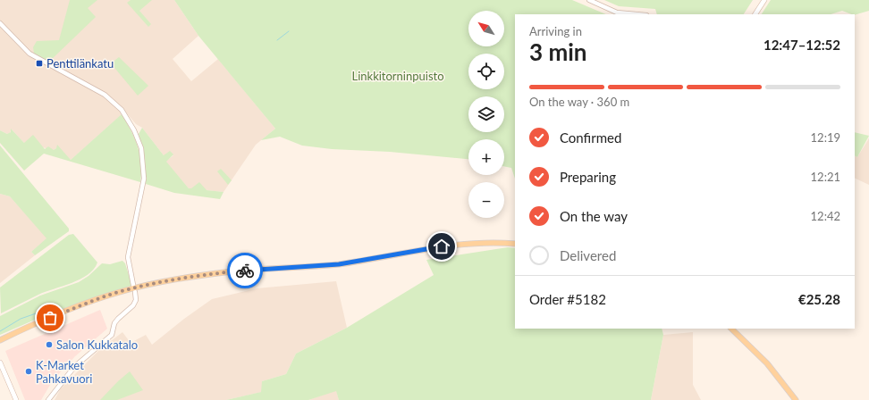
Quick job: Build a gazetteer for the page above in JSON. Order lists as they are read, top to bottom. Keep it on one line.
{"parks":["Linkkitorninpuisto"],"places":{"transit":["Penttilänkatu"],"other":["Salon Kukkatalo","K-Market Pahkavuori"]},"north":"top left","page":{"map_buttons":["+","−"],"heading":["3 min","Arriving in","12:47–12:52"],"panel":["Order #5182","€25.28"],"bar":"On the way · 360 m","list":[["Confirmed","12:19"],["Preparing","12:21"],["On the way","12:42"],"Delivered"]}}
